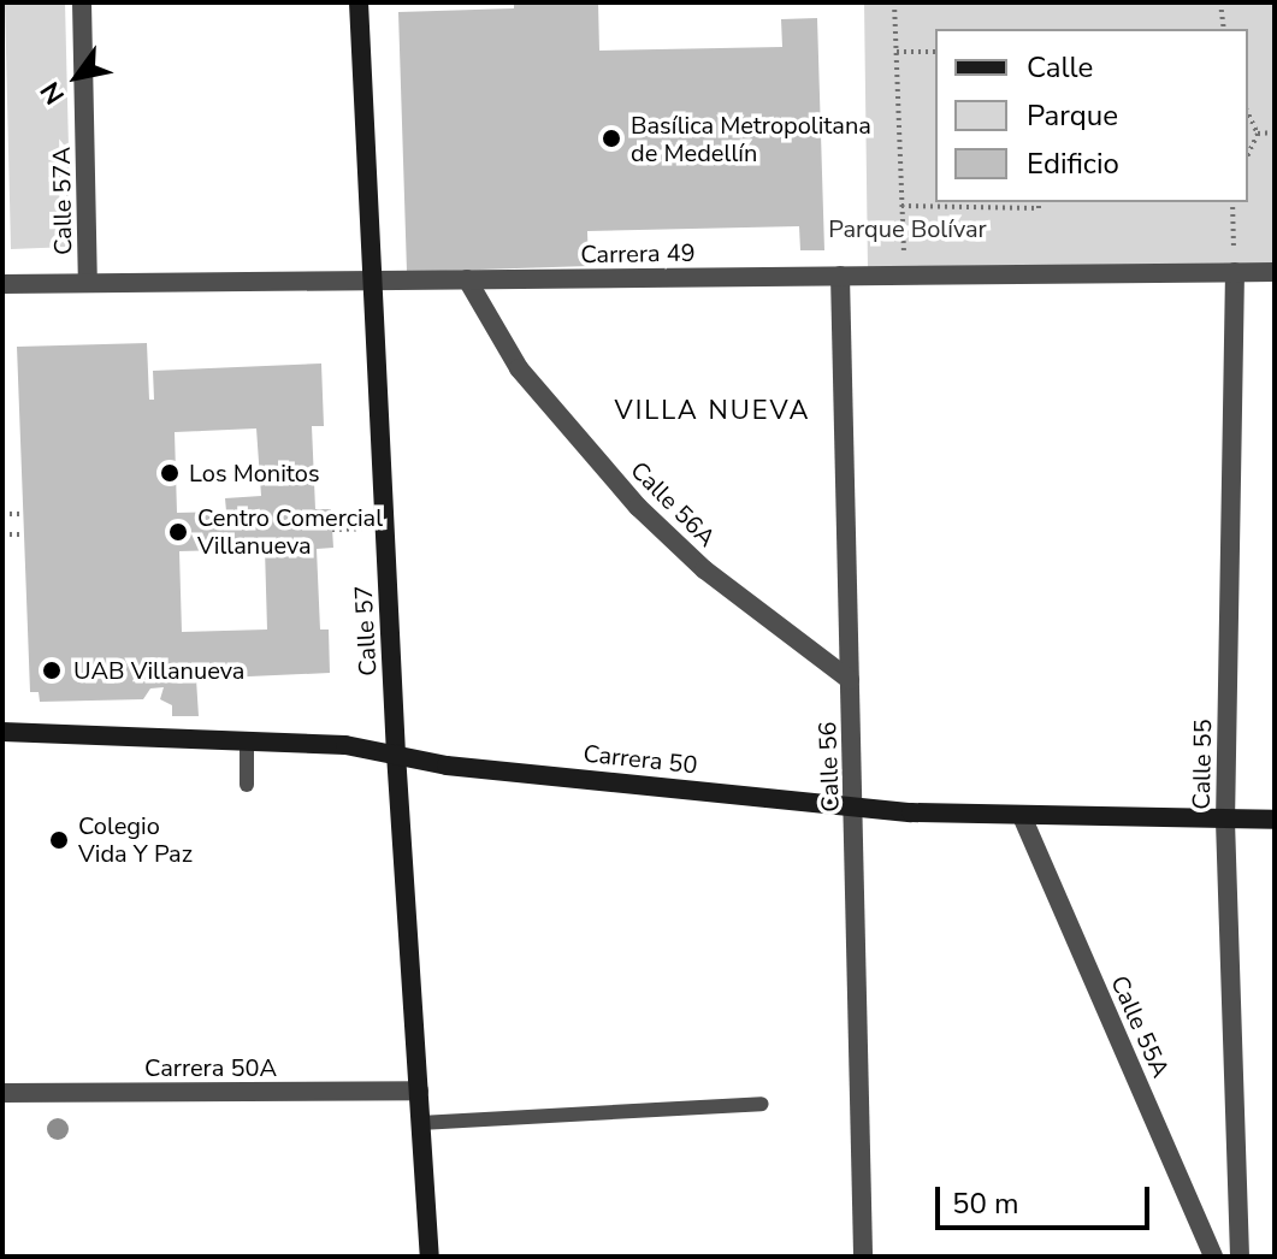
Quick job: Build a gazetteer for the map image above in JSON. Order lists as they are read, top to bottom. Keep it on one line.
{"streets":{"street":["Calle 57A","Carrera 49","Calle 56A","Calle 57","Carrera 50","Calle 55","Calle 56","Calle 55A","Carrera 50A"]},"crossings":[["Calle 57A","Carrera 49"],["Carrera 49","Calle 56A"],["Carrera 49","Calle 57"],["Carrera 49","Calle 55"],["Carrera 49","Calle 56"],["Calle 56A","Calle 56"],["Calle 57","Carrera 50"],["Calle 57","Carrera 50A"],["Carrera 50","Calle 55"],["Carrera 50","Calle 56"],["Carrera 50","Calle 55A"]],"districts":["VILLA NUEVA"],"parks":["Parque Bolívar"],"places":["Basílica Metropolitana de Medellín","Los Monitos","Centro Comercial Villanueva","UAB Villanueva","Colegio Vida Y Paz"],"legend":["Calle","Parque","Edificio"],"scale_bar":"50 m","north":"bottom left"}
